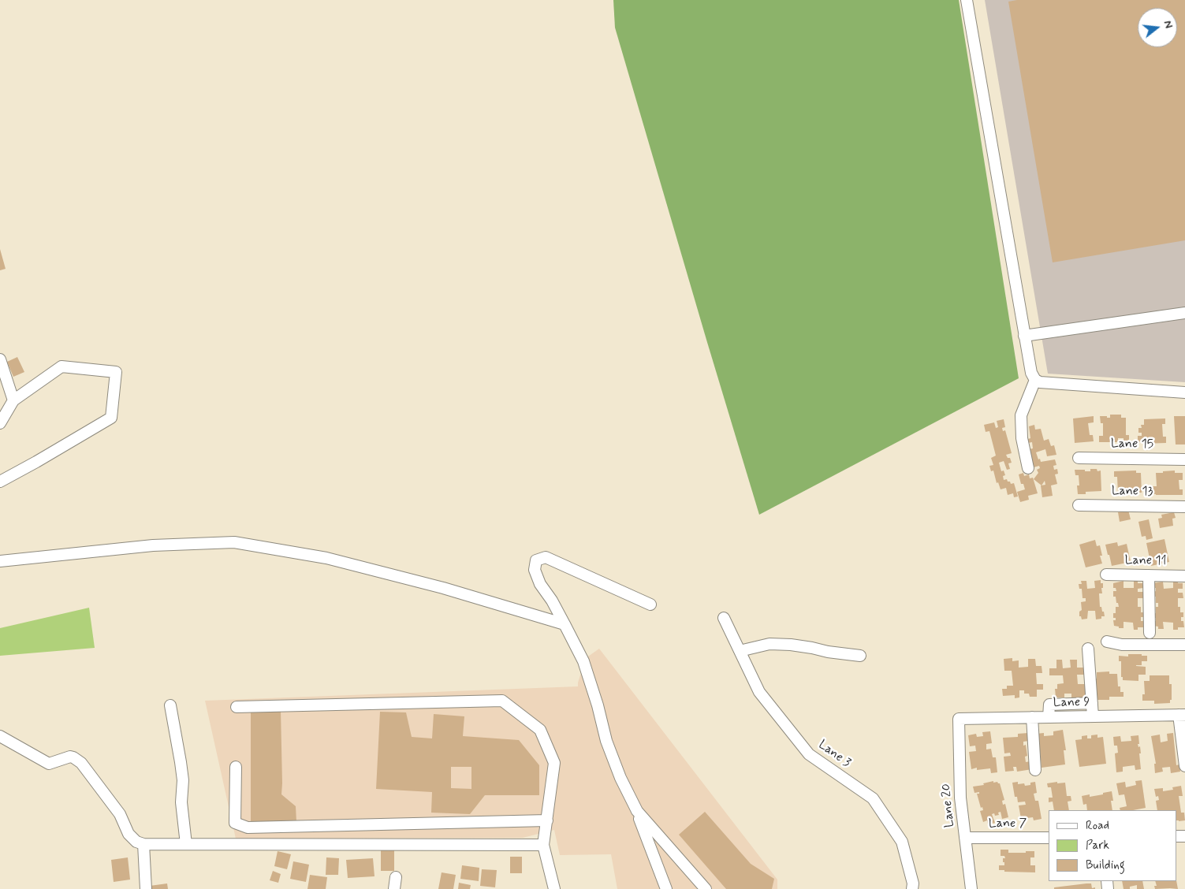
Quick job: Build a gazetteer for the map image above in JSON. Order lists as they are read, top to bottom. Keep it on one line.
{"streets":{"street":["Lane 15","Lane 13","Lane 11","Lane 9","Lane 3","Lane 20","Lane 7"]},"crossings":[["Lane 9","Lane 20"],["Lane 20","Lane 7"]],"legend":["Road","Park","Building"],"north":"right"}
